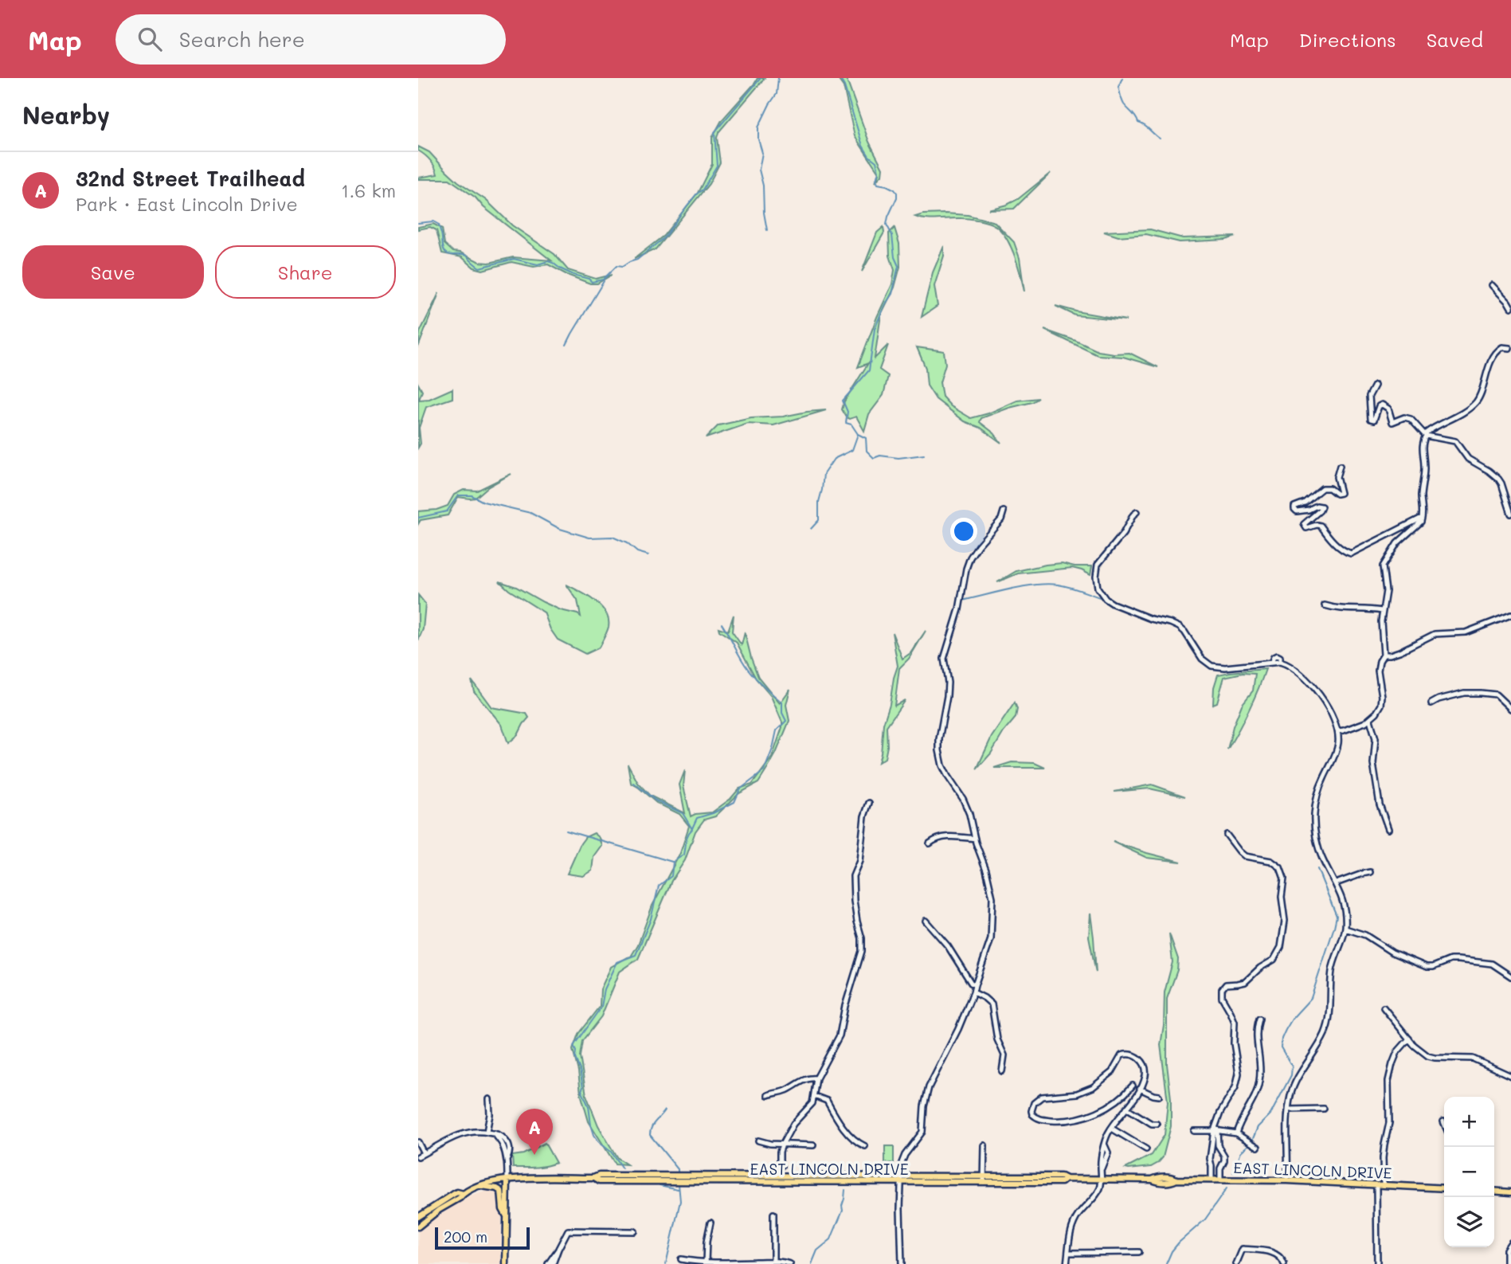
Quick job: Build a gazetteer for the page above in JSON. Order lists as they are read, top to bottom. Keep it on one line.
{"streets":{"main road":["EAST LINCOLN DRIVE"]},"scale_bar":"200 m","page":{"header":"Map","search":"Search here","nav":["Map","Directions","Saved"],"heading":"Nearby","list":[{"mark":"A","name":"32nd Street Trailhead","note":"Park · East Lincoln Drive","value":"1.6 km"}],"buttons":["Save","Share"],"map_buttons":["+","−"],"pins":"A","scale":"200 m"}}
